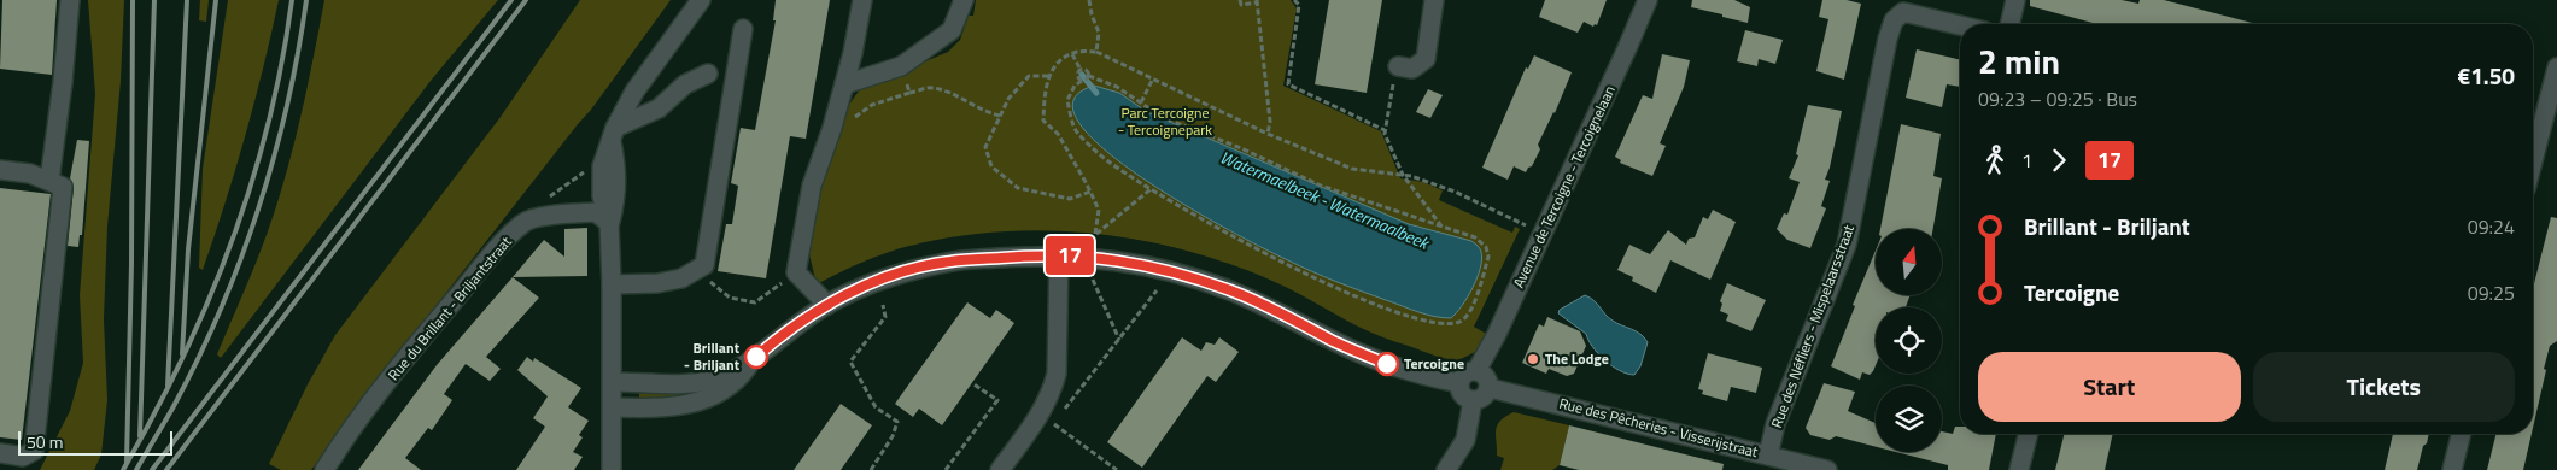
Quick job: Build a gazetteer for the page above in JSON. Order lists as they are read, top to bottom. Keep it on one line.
{"streets":{"street":["Avenue de Tercoigne - Tercoignelaan","Rue du Brillant - Briljantstraat","Rue des Néfliers - Mispelaarsstraat","Rue des Pêcheries - Visserijstraat"]},"crossings":[["Avenue de Tercoigne - Tercoignelaan","Rue des Pêcheries - Visserijstraat"],["Rue des Néfliers - Mispelaarsstraat","Rue des Pêcheries - Visserijstraat"]],"water":["Watermaelbeek - Watermaalbeek"],"parks":["Parc Tercoigne - Tercoignepark"],"places":["Brillant - Briljant","The Lodge","Tercoigne"],"lines":["bus line 17"],"scale_bar":"50 m","north":"top","page":{"on_map":"17","heading":["2 min","09:23 – 09:25 · Bus","€1.50"],"legs":["1","17"],"list":[{"name":"Brillant - Briljant","value":"09:24"},{"name":"Tercoigne","value":"09:25"}],"buttons":["Start","Tickets"],"scale":"50 m"}}
